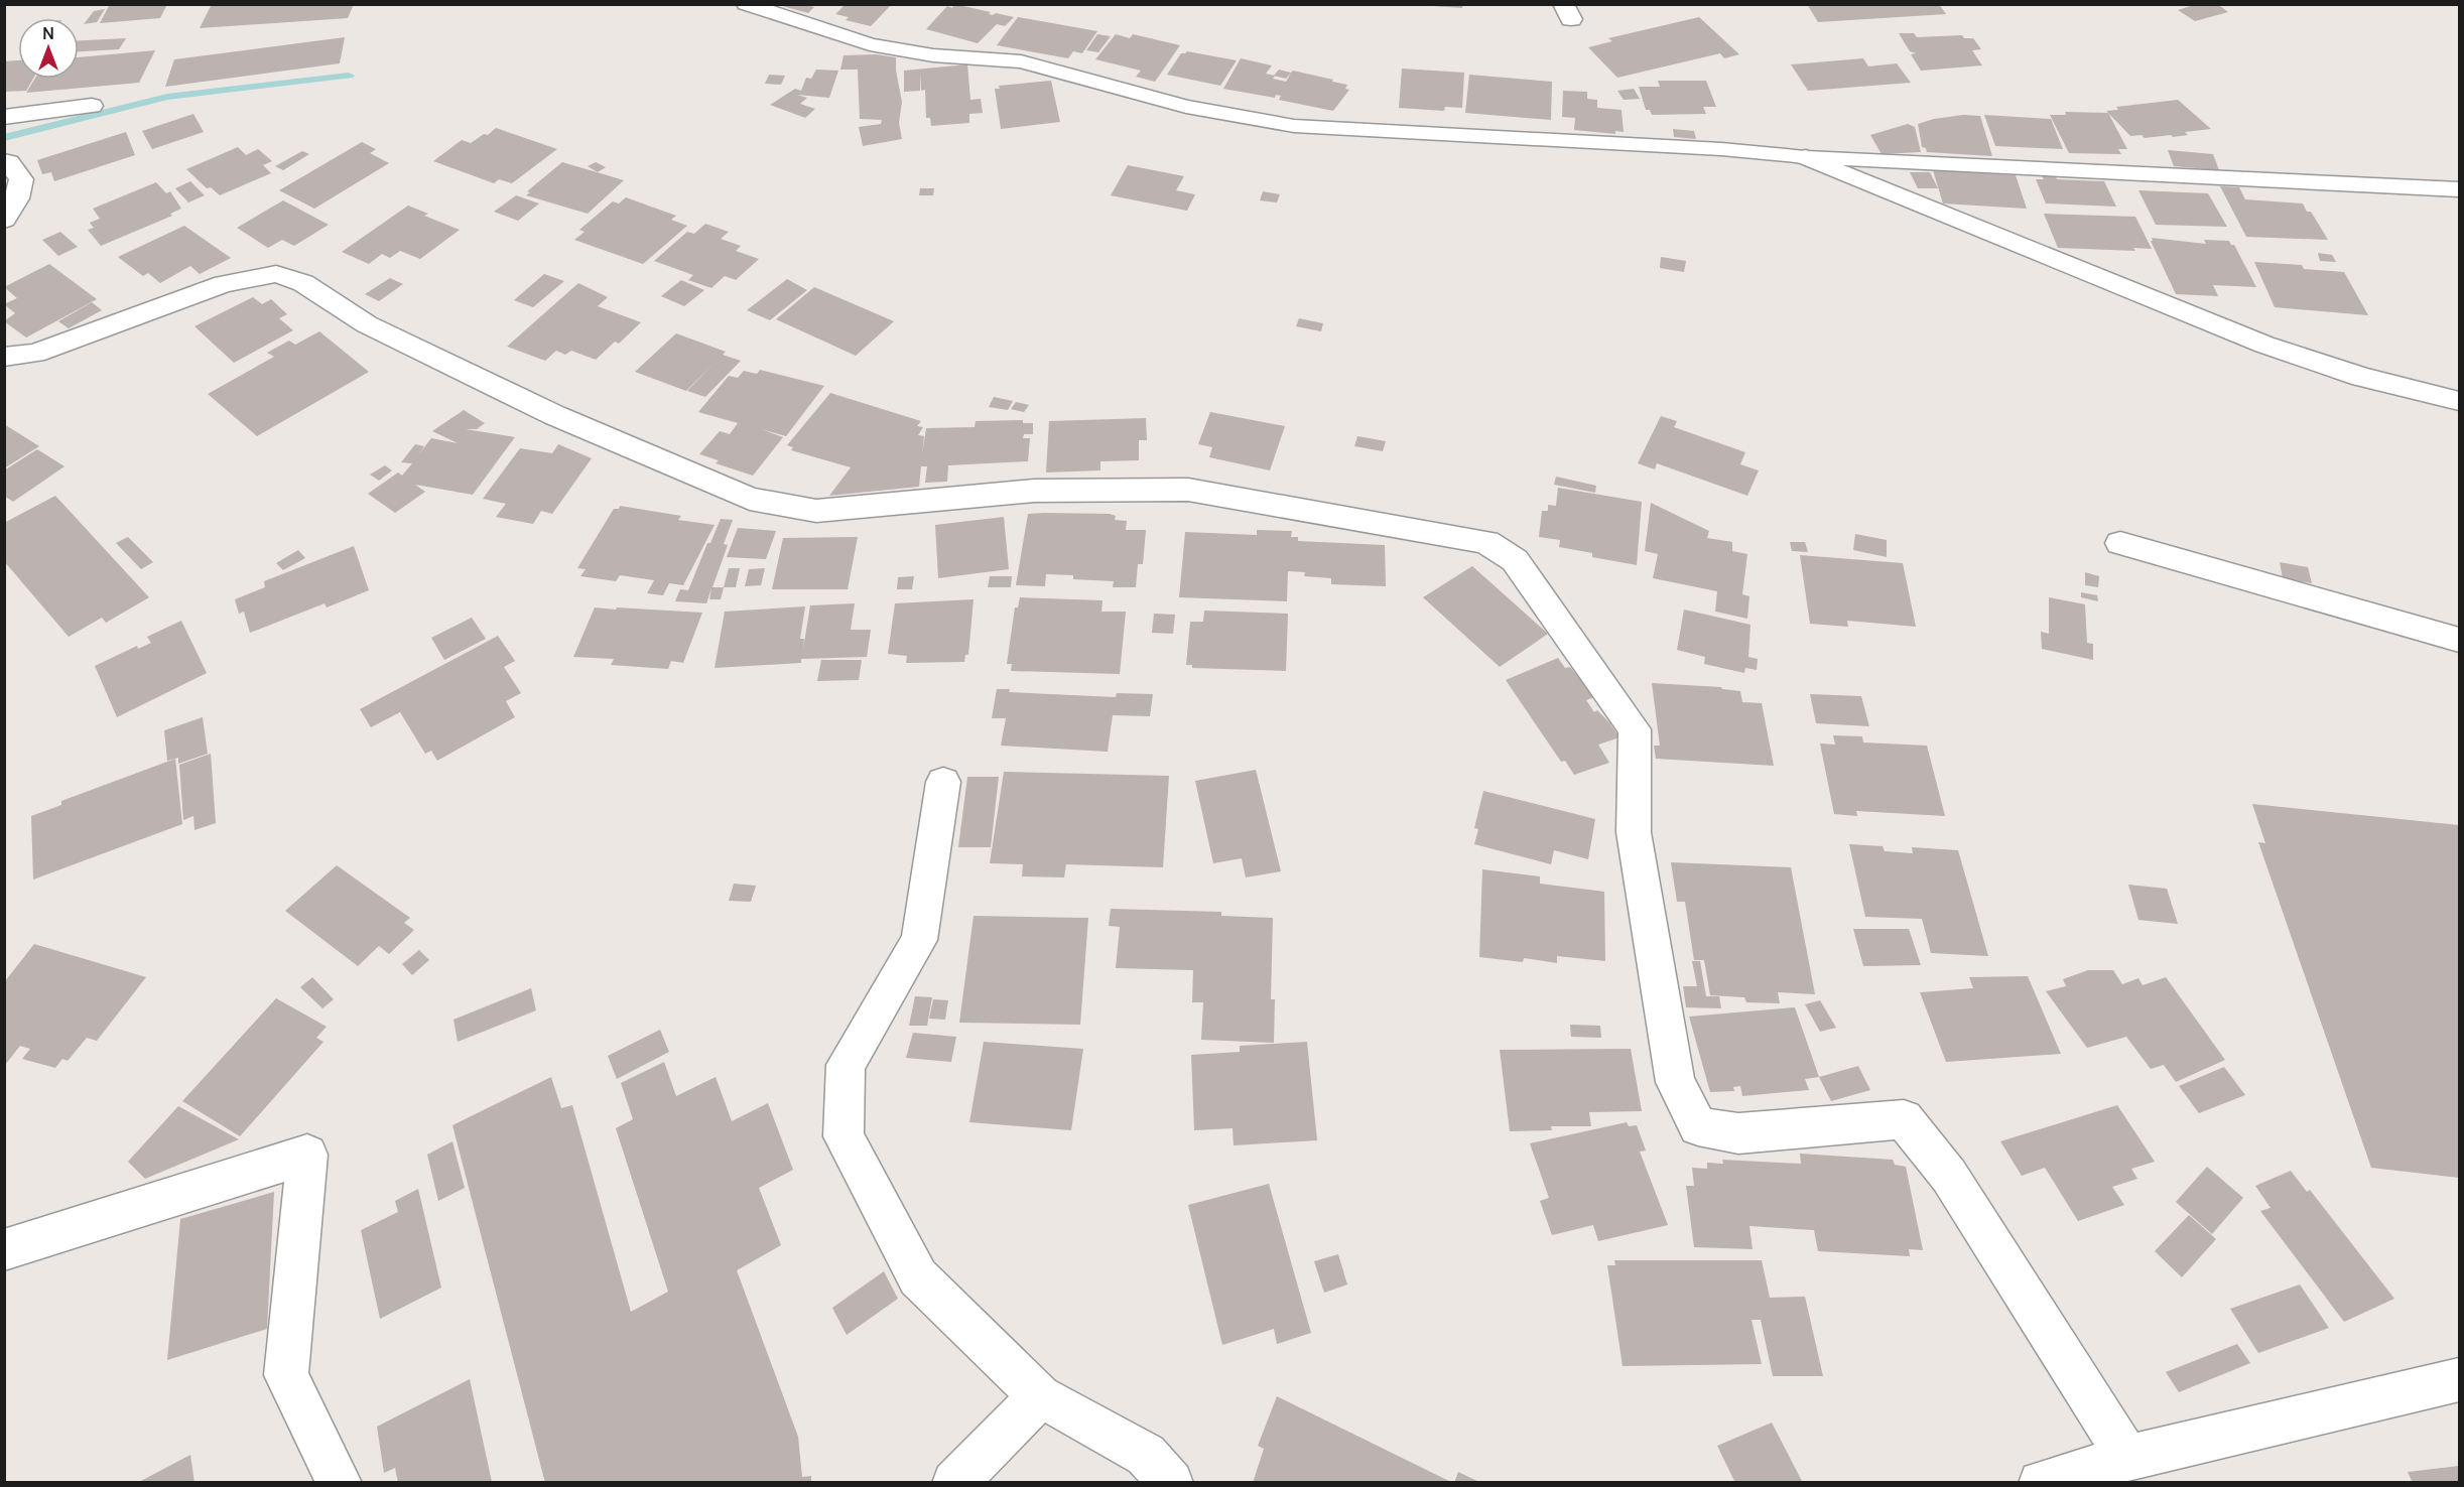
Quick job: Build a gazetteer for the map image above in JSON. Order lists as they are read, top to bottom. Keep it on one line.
{"north":"top"}
